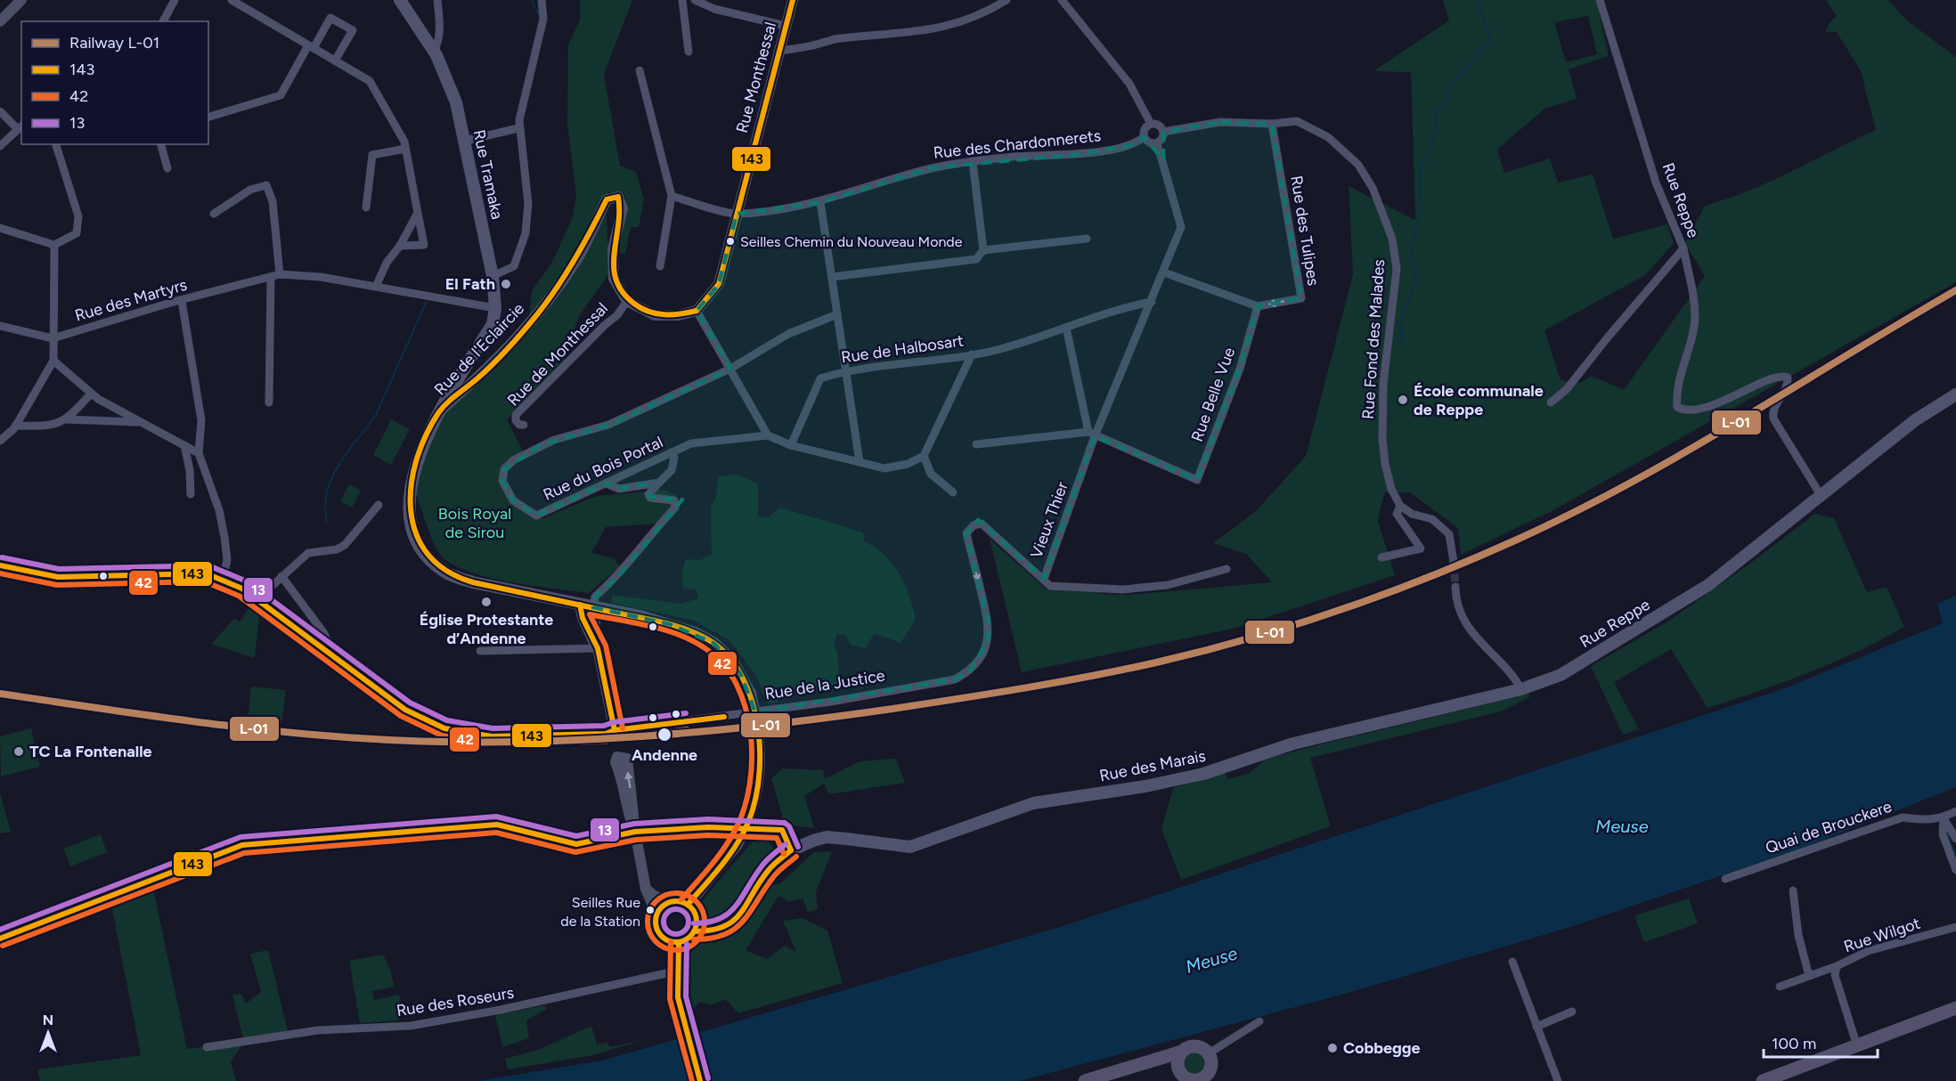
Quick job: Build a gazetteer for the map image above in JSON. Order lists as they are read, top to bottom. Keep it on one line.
{"streets":{"main road":["Rue Tramaka","Rue Reppe","Rue des Marais"],"street":["Rue Monthessal","Rue des Chardonnerets","Rue des Tulipes","Rue des Martyrs","Rue Fond des Malades","Rue de l'Eclaircie","Rue de Halbosart","Rue de Monthessal","Rue Belle Vue","Rue du Bois Portal","Vieux Thier","Rue de la Justice","Quai de Brouckere","Rue Wilgot","Rue des Roseurs"]},"crossings":[["Rue Monthessal","Rue des Chardonnerets"],["Rue des Chardonnerets","Rue Fond des Malades"],["Rue des Chardonnerets","Vieux Thier"],["Rue Tramaka","Rue des Martyrs"],["Rue Reppe","Rue des Marais"],["Rue des Tulipes","Rue Fond des Malades"],["Rue des Tulipes","Rue Belle Vue"],["Rue Fond des Malades","Vieux Thier"],["Rue de l'Eclaircie","Rue de Monthessal"],["Rue de Halbosart","Vieux Thier"],["Rue Belle Vue","Vieux Thier"],["Vieux Thier","Rue de la Justice"]],"one_way":["Rue des Tulipes"],"water":["Meuse"],"parks":["Bois Royal de Sirou"],"places":["Seilles Chemin du Nouveau Monde","El Fath","École communale de Reppe","Église Protestante d’Andenne","Andenne","TC La Fontenalle","Seilles Rue de la Station","Cobbegge"],"lines":["transit line 143","rail line L-01","transit line 13","transit line 42"],"legend":["Railway L-01","143","42","13"],"scale_bar":"100 m","north":"top"}
